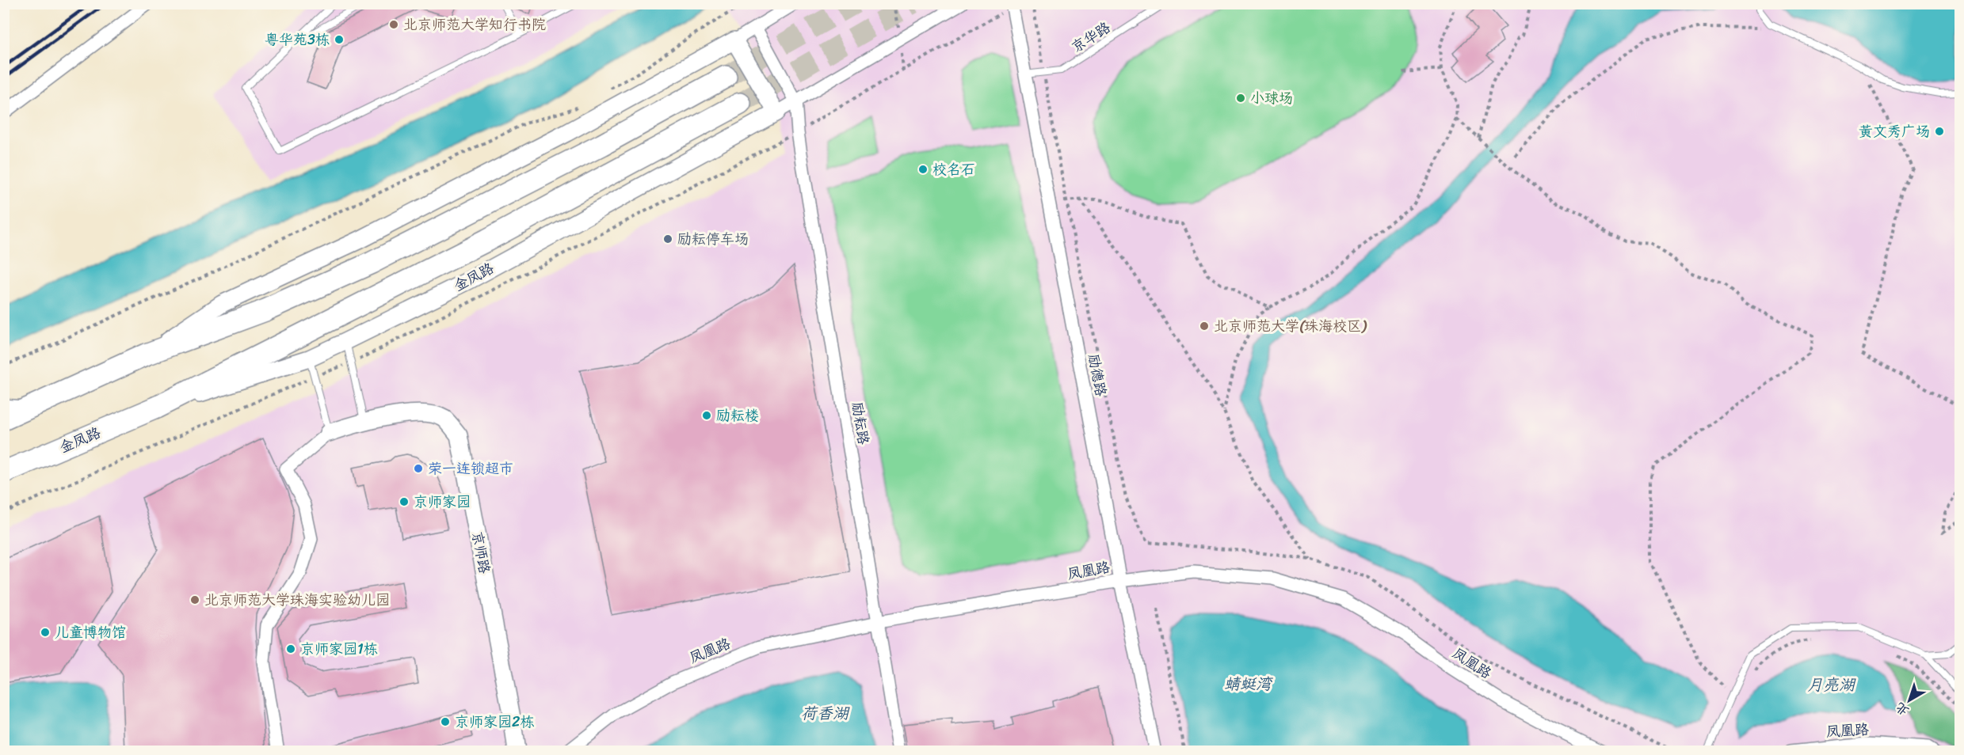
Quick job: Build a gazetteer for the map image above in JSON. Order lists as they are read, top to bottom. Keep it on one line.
{"streets":{"highway":["金凤路"],"street":["励德路","励耘路","京师路","凤凰路"],"lane":["京华路"]},"crossings":[["京华路","励德路"],["励德路","凤凰路"],["励耘路","凤凰路"]],"water":["蜻蜓湾","月亮湖","荷香湖"],"places":["北京师范大学知行书院","粤华苑3栋","小球场","黄文秀广场","校名石","励耘停车场","北京师范大学(珠海校区)","励耘楼","荣一连锁超市","京师家园","北京师范大学珠海实验幼儿园","儿童博物馆","京师家园1栋","京师家园2栋"],"north":"bottom left"}
